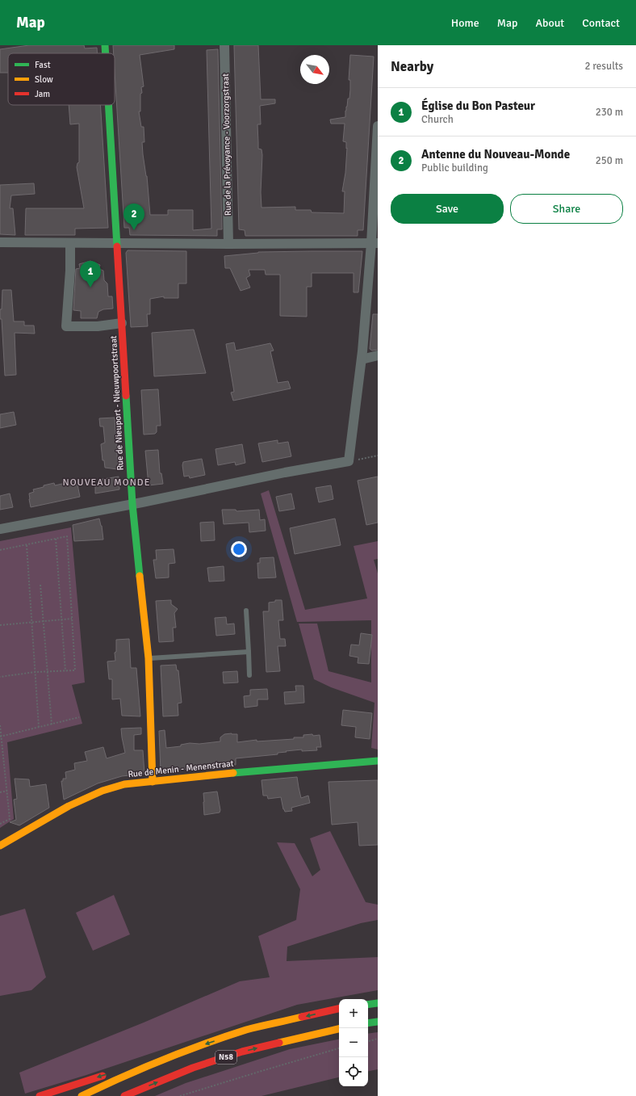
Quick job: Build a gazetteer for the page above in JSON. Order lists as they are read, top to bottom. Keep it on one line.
{"streets":{"main road":["Rue de Nieuport - Nieuwpoortstraat","Rue de Menin - Menenstraat","N58"],"street":["Rue de la Prévoyance - Voorzorgstraat"]},"crossings":[["Rue de Nieuport - Nieuwpoortstraat","Rue de Menin - Menenstraat"]],"districts":["NOUVEAU MONDE"],"legend":["Fast","Slow","Jam"],"north":"bottom right","page":{"header":"Map","nav":["Home","Map","About","Contact"],"heading":["Nearby","2 results"],"list":[{"mark":"1","name":"Église du Bon Pasteur","note":"Church","value":"230 m"},{"mark":"2","name":"Antenne du Nouveau-Monde","note":"Public building","value":"250 m"}],"buttons":["Save","Share"],"pins":["2","1"],"map_buttons":["+","−"]}}
